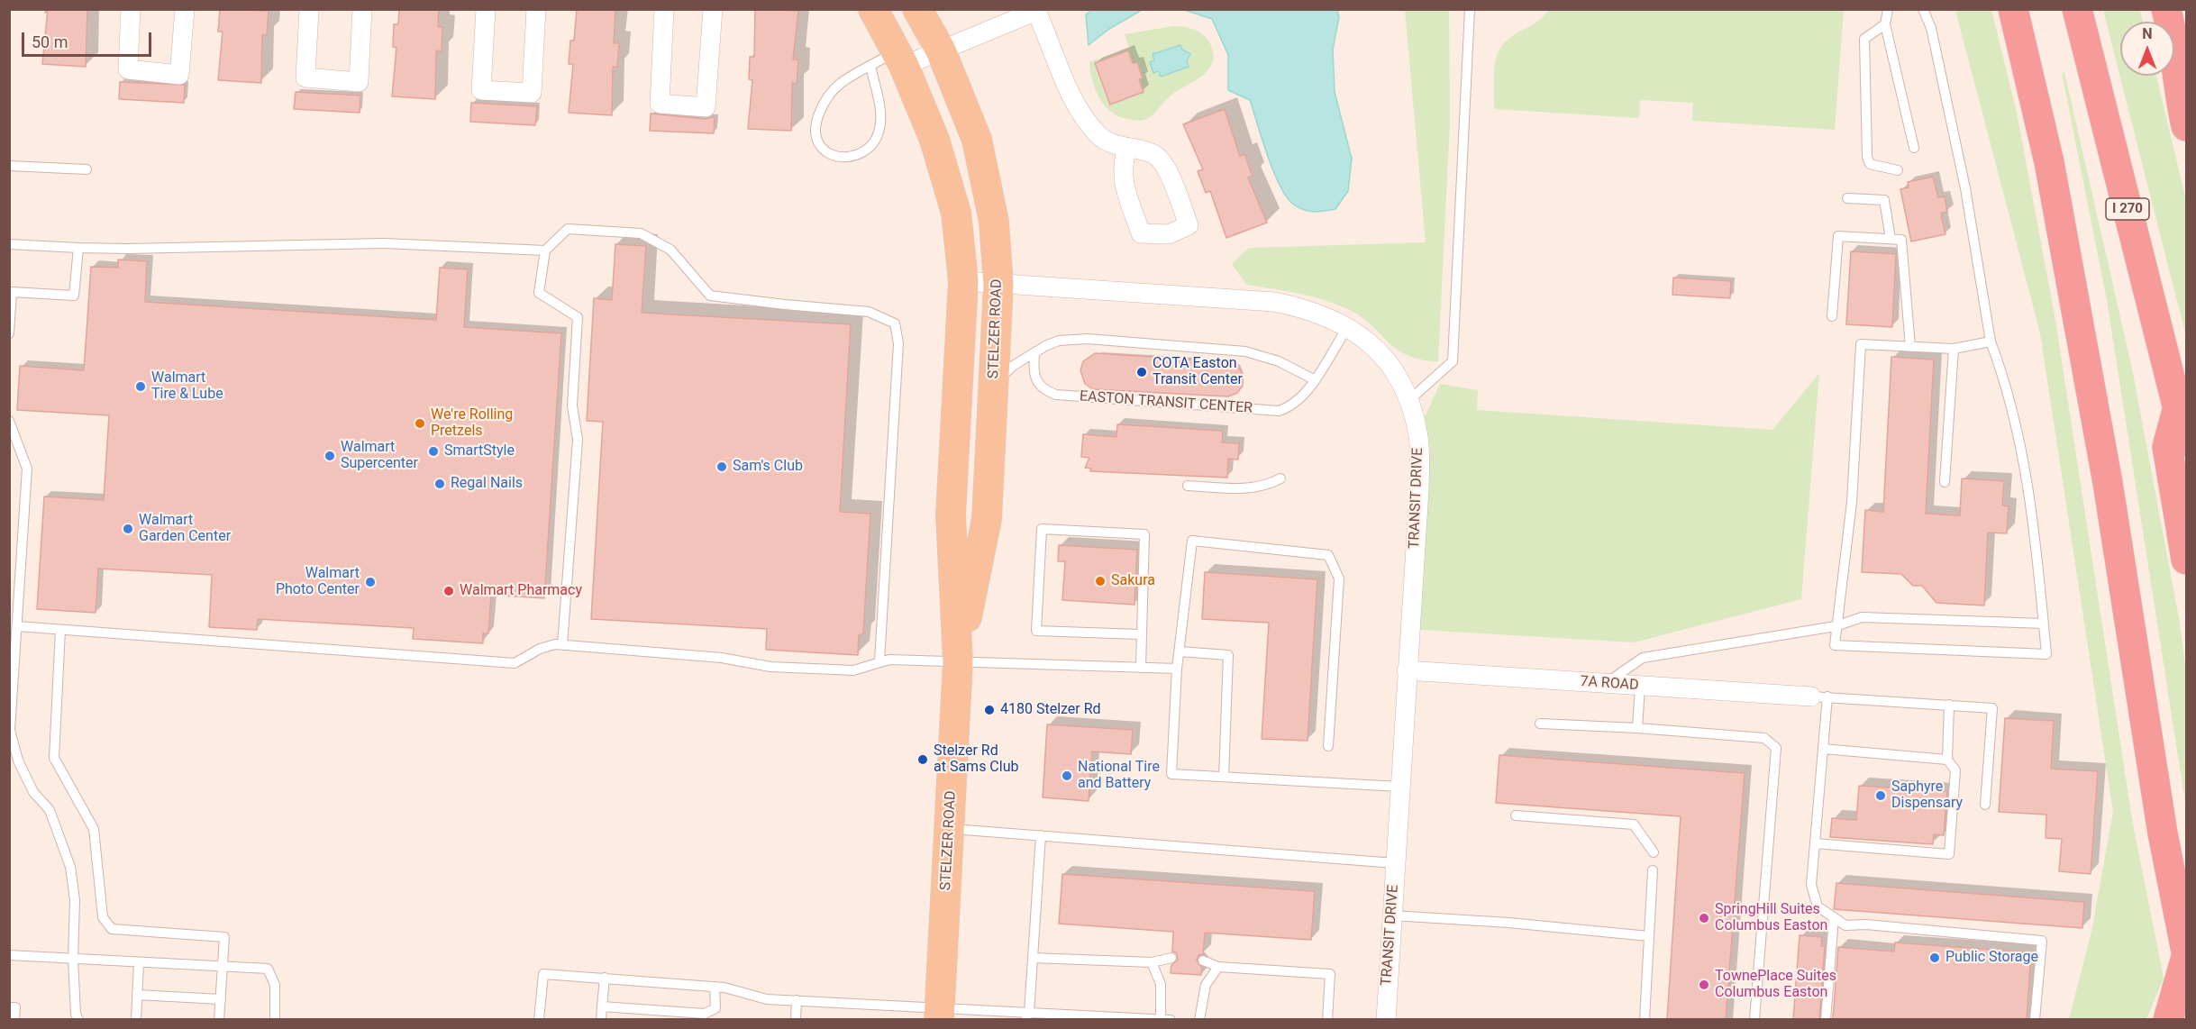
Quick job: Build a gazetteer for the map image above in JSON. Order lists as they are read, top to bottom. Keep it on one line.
{"streets":{"highway":["I 270"],"main road":["STELZER ROAD"],"street":["TRANSIT DRIVE","7A ROAD"],"lane":["EASTON TRANSIT CENTER"]},"crossings":[["STELZER ROAD","TRANSIT DRIVE"],["EASTON TRANSIT CENTER","TRANSIT DRIVE"],["TRANSIT DRIVE","7A ROAD"]],"places":["COTA Easton Transit Center","Walmart Tire & Lube","We're Rolling Pretzels","SmartStyle","Walmart Supercenter","Sam's Club","Regal Nails","Walmart Garden Center","Sakura","Walmart Photo Center","Walmart Pharmacy","4180 Stelzer Rd","Stelzer Rd at Sams Club","National Tire and Battery","Saphyre Dispensary","SpringHill Suites Columbus Easton","Public Storage","TownePlace Suites Columbus Easton"],"scale_bar":"50 m","north":"top"}
